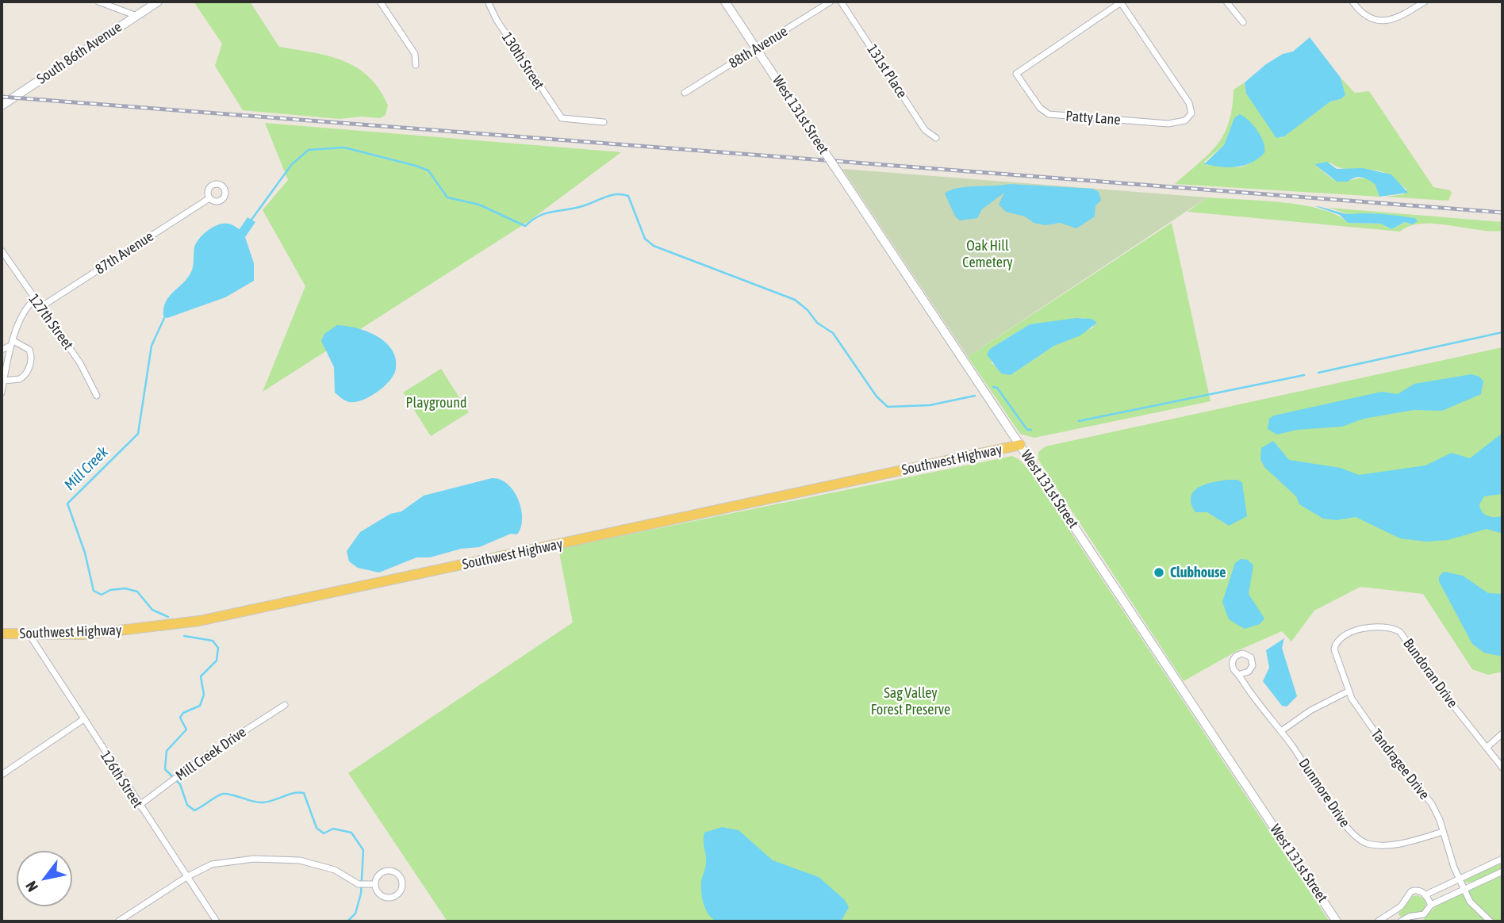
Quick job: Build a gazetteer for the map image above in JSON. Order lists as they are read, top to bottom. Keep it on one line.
{"streets":{"main road":["Southwest Highway"],"street":["88th Avenue","South 86th Avenue","130th Street","131st Place","West 131st Street","Patty Lane","87th Avenue","127th Street","Bundoran Drive","Mill Creek Drive","Tandragee Drive","126th Street","Dunmore Drive"]},"crossings":[["88th Avenue","West 131st Street"],["West 131st Street","Southwest Highway"],["87th Avenue","127th Street"],["Southwest Highway","126th Street"],["Bundoran Drive","Tandragee Drive"],["Mill Creek Drive","126th Street"],["Tandragee Drive","Dunmore Drive"]],"water":["Mill Creek"],"parks":["Oak Hill Cemetery","Playground","Sag Valley Forest Preserve"],"places":["Clubhouse"],"north":"bottom left"}
